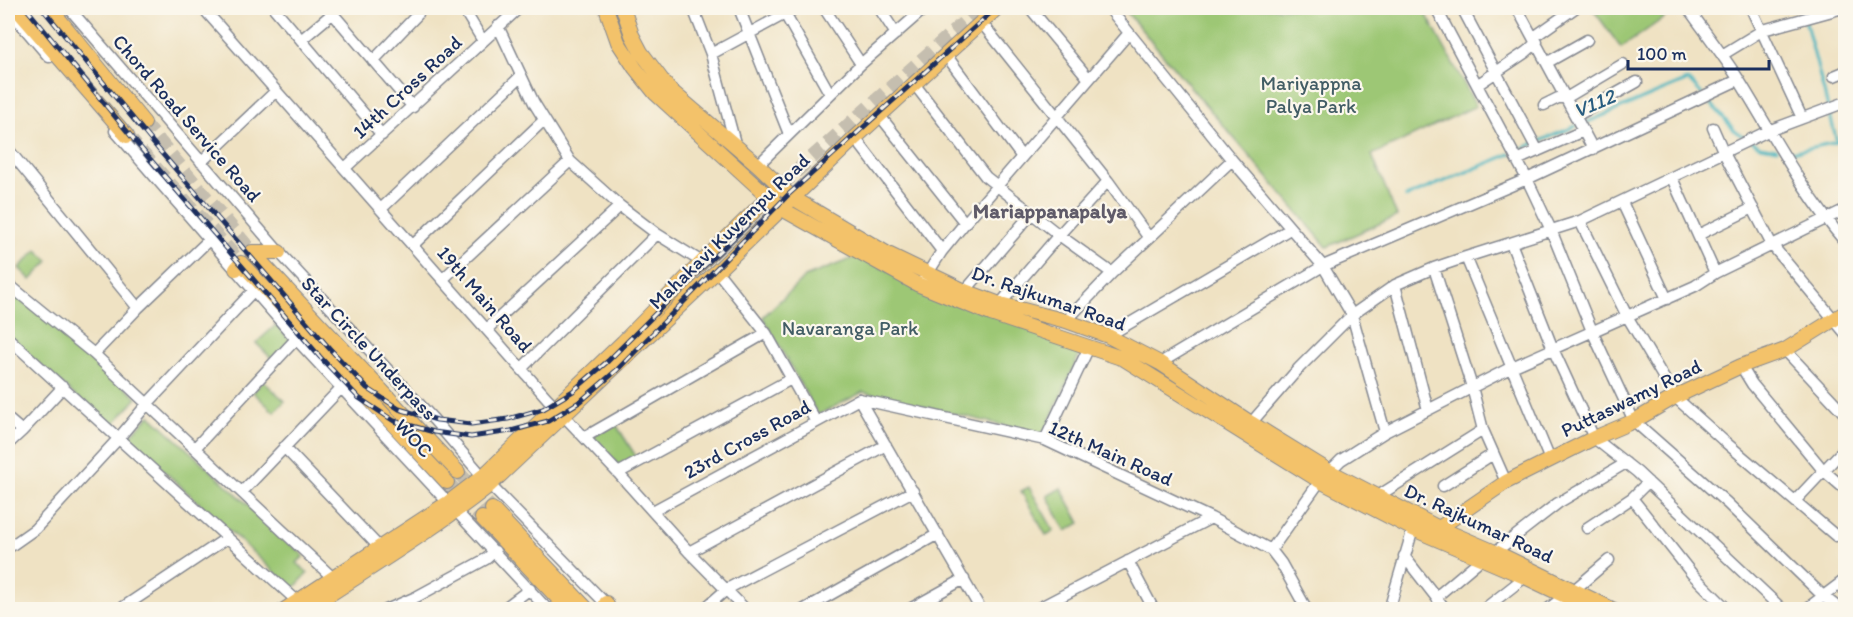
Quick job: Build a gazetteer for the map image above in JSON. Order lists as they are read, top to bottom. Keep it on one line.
{"streets":{"main road":["Mahakavi Kuvempu Road","Dr. Rajkumar Road","Star Circle Underpass","Puttaswamy Road"],"street":["14th Cross Road","Chord Road Service Road","19th Main Road","WOC","23rd Cross Road","12th Main Road"]},"crossings":[["14th Cross Road","19th Main Road"],["Chord Road Service Road","Mahakavi Kuvempu Road"],["Chord Road Service Road","Star Circle Underpass"],["Mahakavi Kuvempu Road","Dr. Rajkumar Road"],["Mahakavi Kuvempu Road","19th Main Road"],["Mahakavi Kuvempu Road","WOC"],["Dr. Rajkumar Road","Puttaswamy Road"],["19th Main Road","23rd Cross Road"],["Star Circle Underpass","WOC"],["23rd Cross Road","12th Main Road"]],"districts":["Mariappanapalya"],"water":["V112"],"parks":["Mariyappna Palya Park","Navaranga Park"],"scale_bar":"100 m"}
